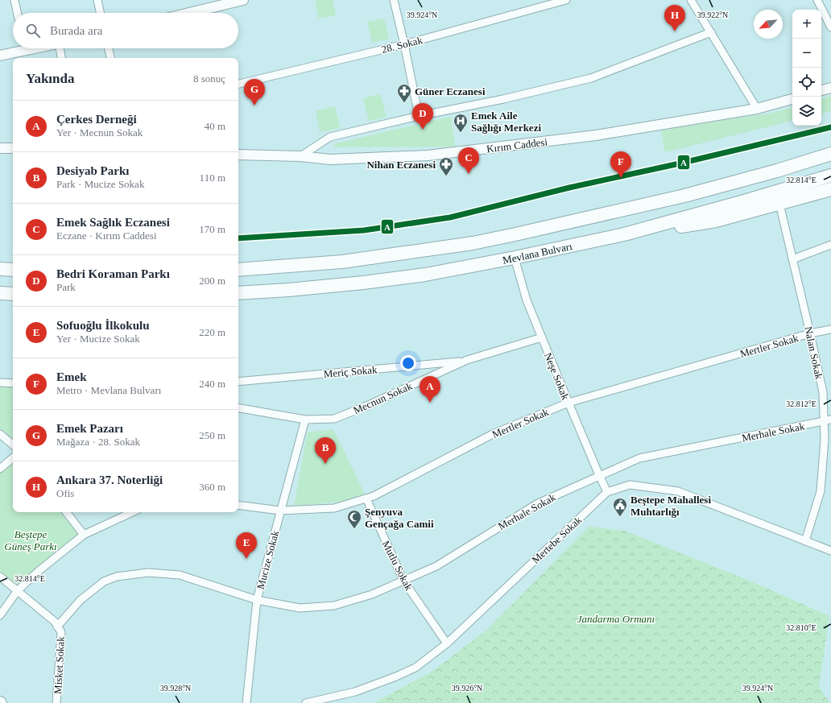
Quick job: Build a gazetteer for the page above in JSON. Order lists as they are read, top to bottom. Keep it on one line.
{"streets":{"highway":["Mevlana Bulvarı"],"street":["28. Sokak","Kırım Caddesi","Mertler Sokak","Nalan Sokak","Meriç Sokak","Neşe Sokak","Mecnun Sokak","Merhale Sokak","Mertebe Sokak","Mucize Sokak","Mutlu Sokak","Misket Sokak"]},"crossings":[["Mevlana Bulvarı","Neşe Sokak"],["Mertler Sokak","Nalan Sokak"],["Mertler Sokak","Neşe Sokak"],["Mertler Sokak","Mucize Sokak"],["Mertler Sokak","Mutlu Sokak"],["Nalan Sokak","Merhale Sokak"],["Nalan Sokak","Mertebe Sokak"],["Meriç Sokak","Mecnun Sokak"],["Neşe Sokak","Mecnun Sokak"],["Neşe Sokak","Merhale Sokak"],["Neşe Sokak","Mertebe Sokak"],["Mecnun Sokak","Mucize Sokak"],["Merhale Sokak","Mucize Sokak"],["Merhale Sokak","Mutlu Sokak"],["Merhale Sokak","Misket Sokak"],["Mertebe Sokak","Mutlu Sokak"]],"parks":["Beştepe Güneş Parkı","Jandarma Ormanı"],"places":{"pharmacy":["Güner Eczanesi","Nihan Eczanesi"],"hospital":["Emek Aile Sağlığı Merkezi"],"public building":["Beştepe Mahallesi Muhtarlığı"],"mosque":["Şenyuva Gençağa Camii"]},"lines":["transit line A"],"north":"bottom left","page":{"pins":["H","G","D","C","F","A","B","E"],"map_buttons":["+","−"],"search":"Burada ara","heading":["Yakında","8 sonuç"],"list":[{"mark":"A","name":"Çerkes Derneği","note":"Yer · Mecnun Sokak","value":"40 m"},{"mark":"B","name":"Desiyab Parkı","note":"Park · Mucize Sokak","value":"110 m"},{"mark":"C","name":"Emek Sağlık Eczanesi","note":"Eczane · Kırım Caddesi","value":"170 m"},{"mark":"D","name":"Bedri Koraman Parkı","note":"Park","value":"200 m"},{"mark":"E","name":"Sofuoğlu İlkokulu","note":"Yer · Mucize Sokak","value":"220 m"},{"mark":"F","name":"Emek","note":"Metro · Mevlana Bulvarı","value":"240 m"},{"mark":"G","name":"Emek Pazarı","note":"Mağaza · 28. Sokak","value":"250 m"},{"mark":"H","name":"Ankara 37. Noterliği","note":"Ofis","value":"360 m"}]},"coordinates":["39.924°N","39.922°N","32.814°E","32.812°E","32.810°E","39.928°N","39.926°N"]}
